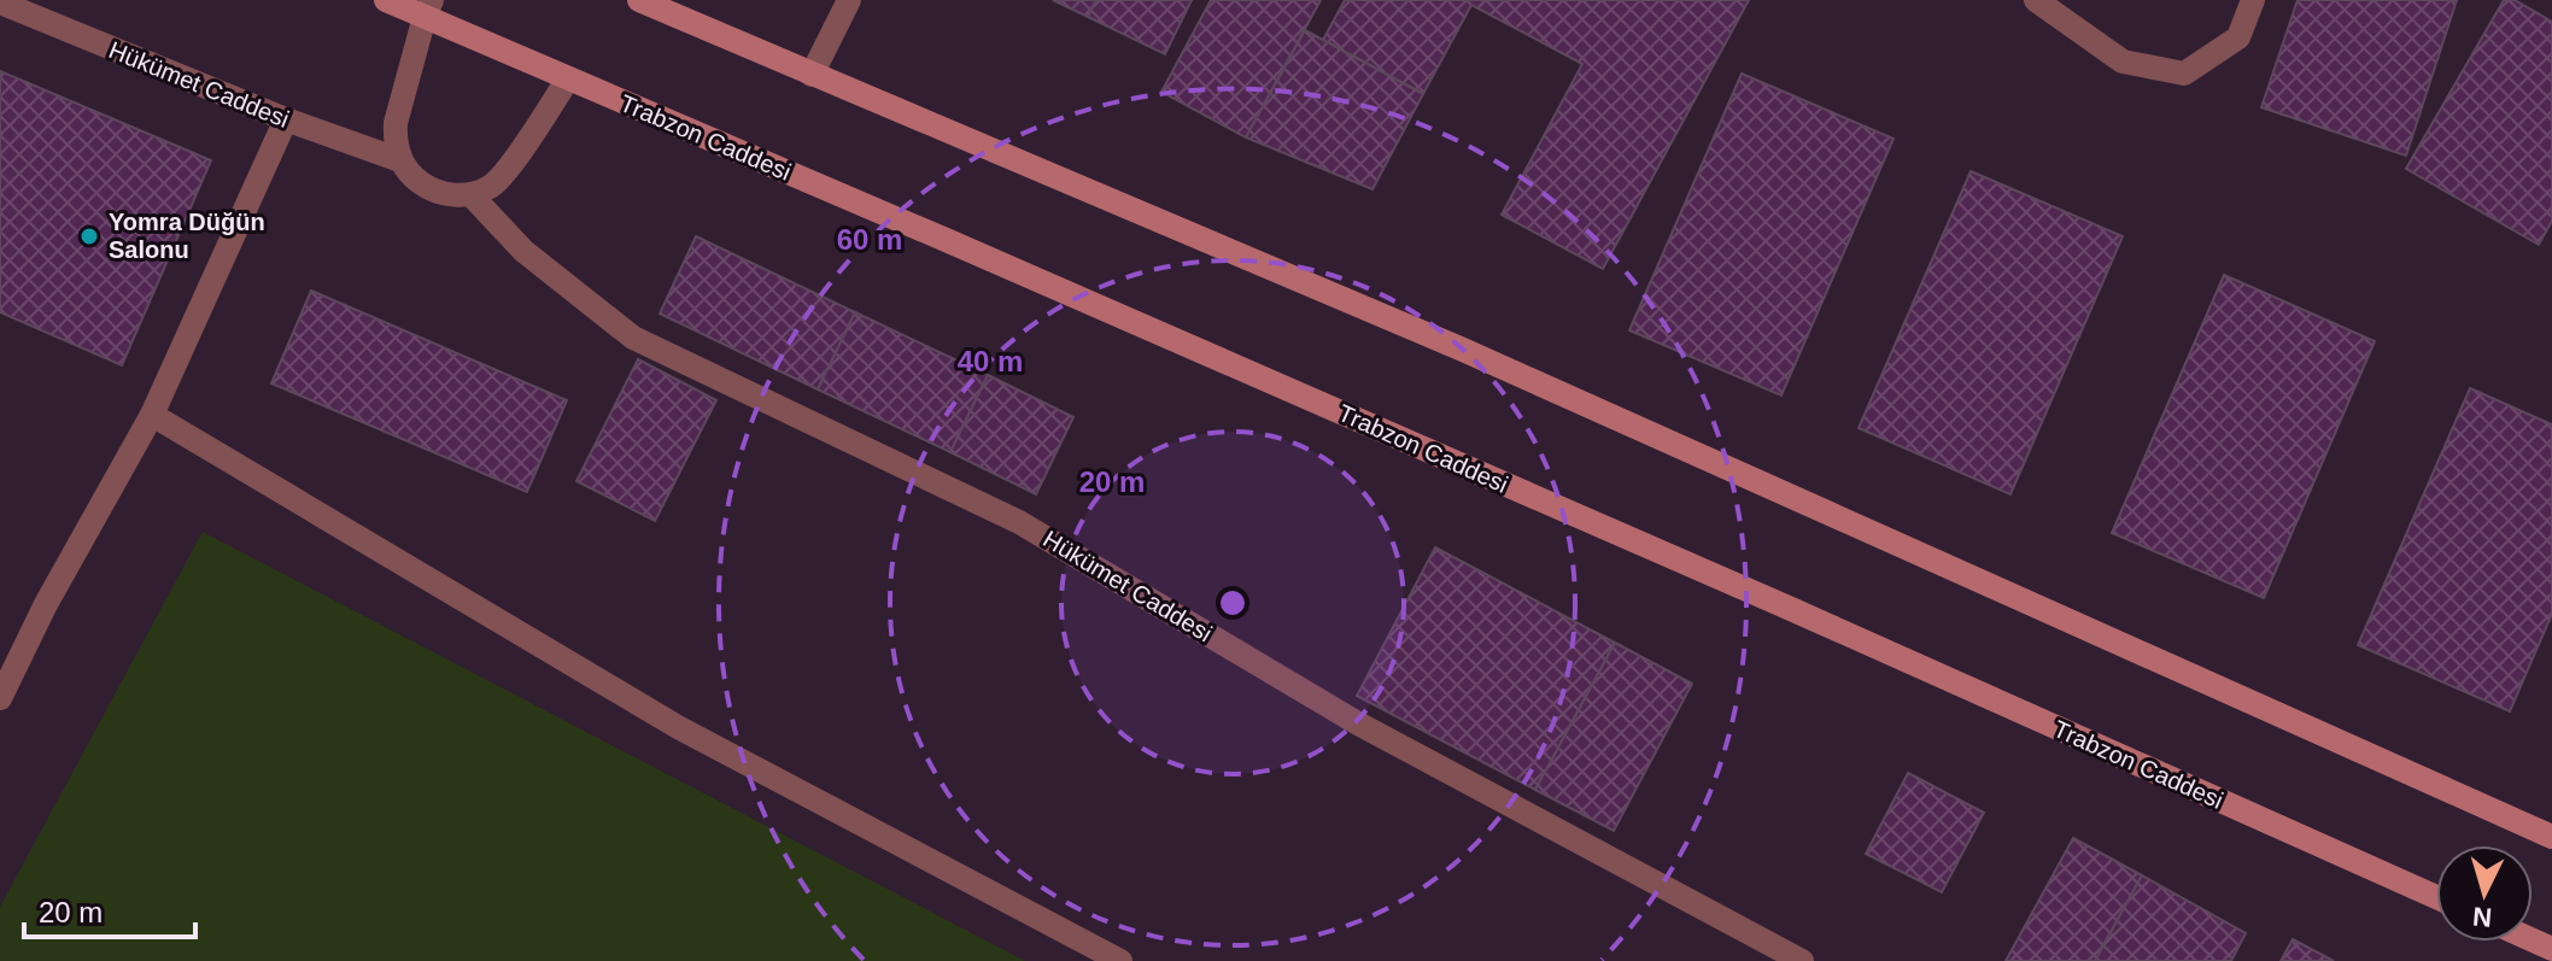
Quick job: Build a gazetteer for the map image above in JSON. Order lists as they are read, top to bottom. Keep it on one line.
{"streets":{"main road":["Trabzon Caddesi"],"street":["Hükümet Caddesi"]},"places":["Yomra Düğün Salonu"],"scale_bar":"20 m","north":"bottom","rings":["60 m","40 m","20 m"]}
